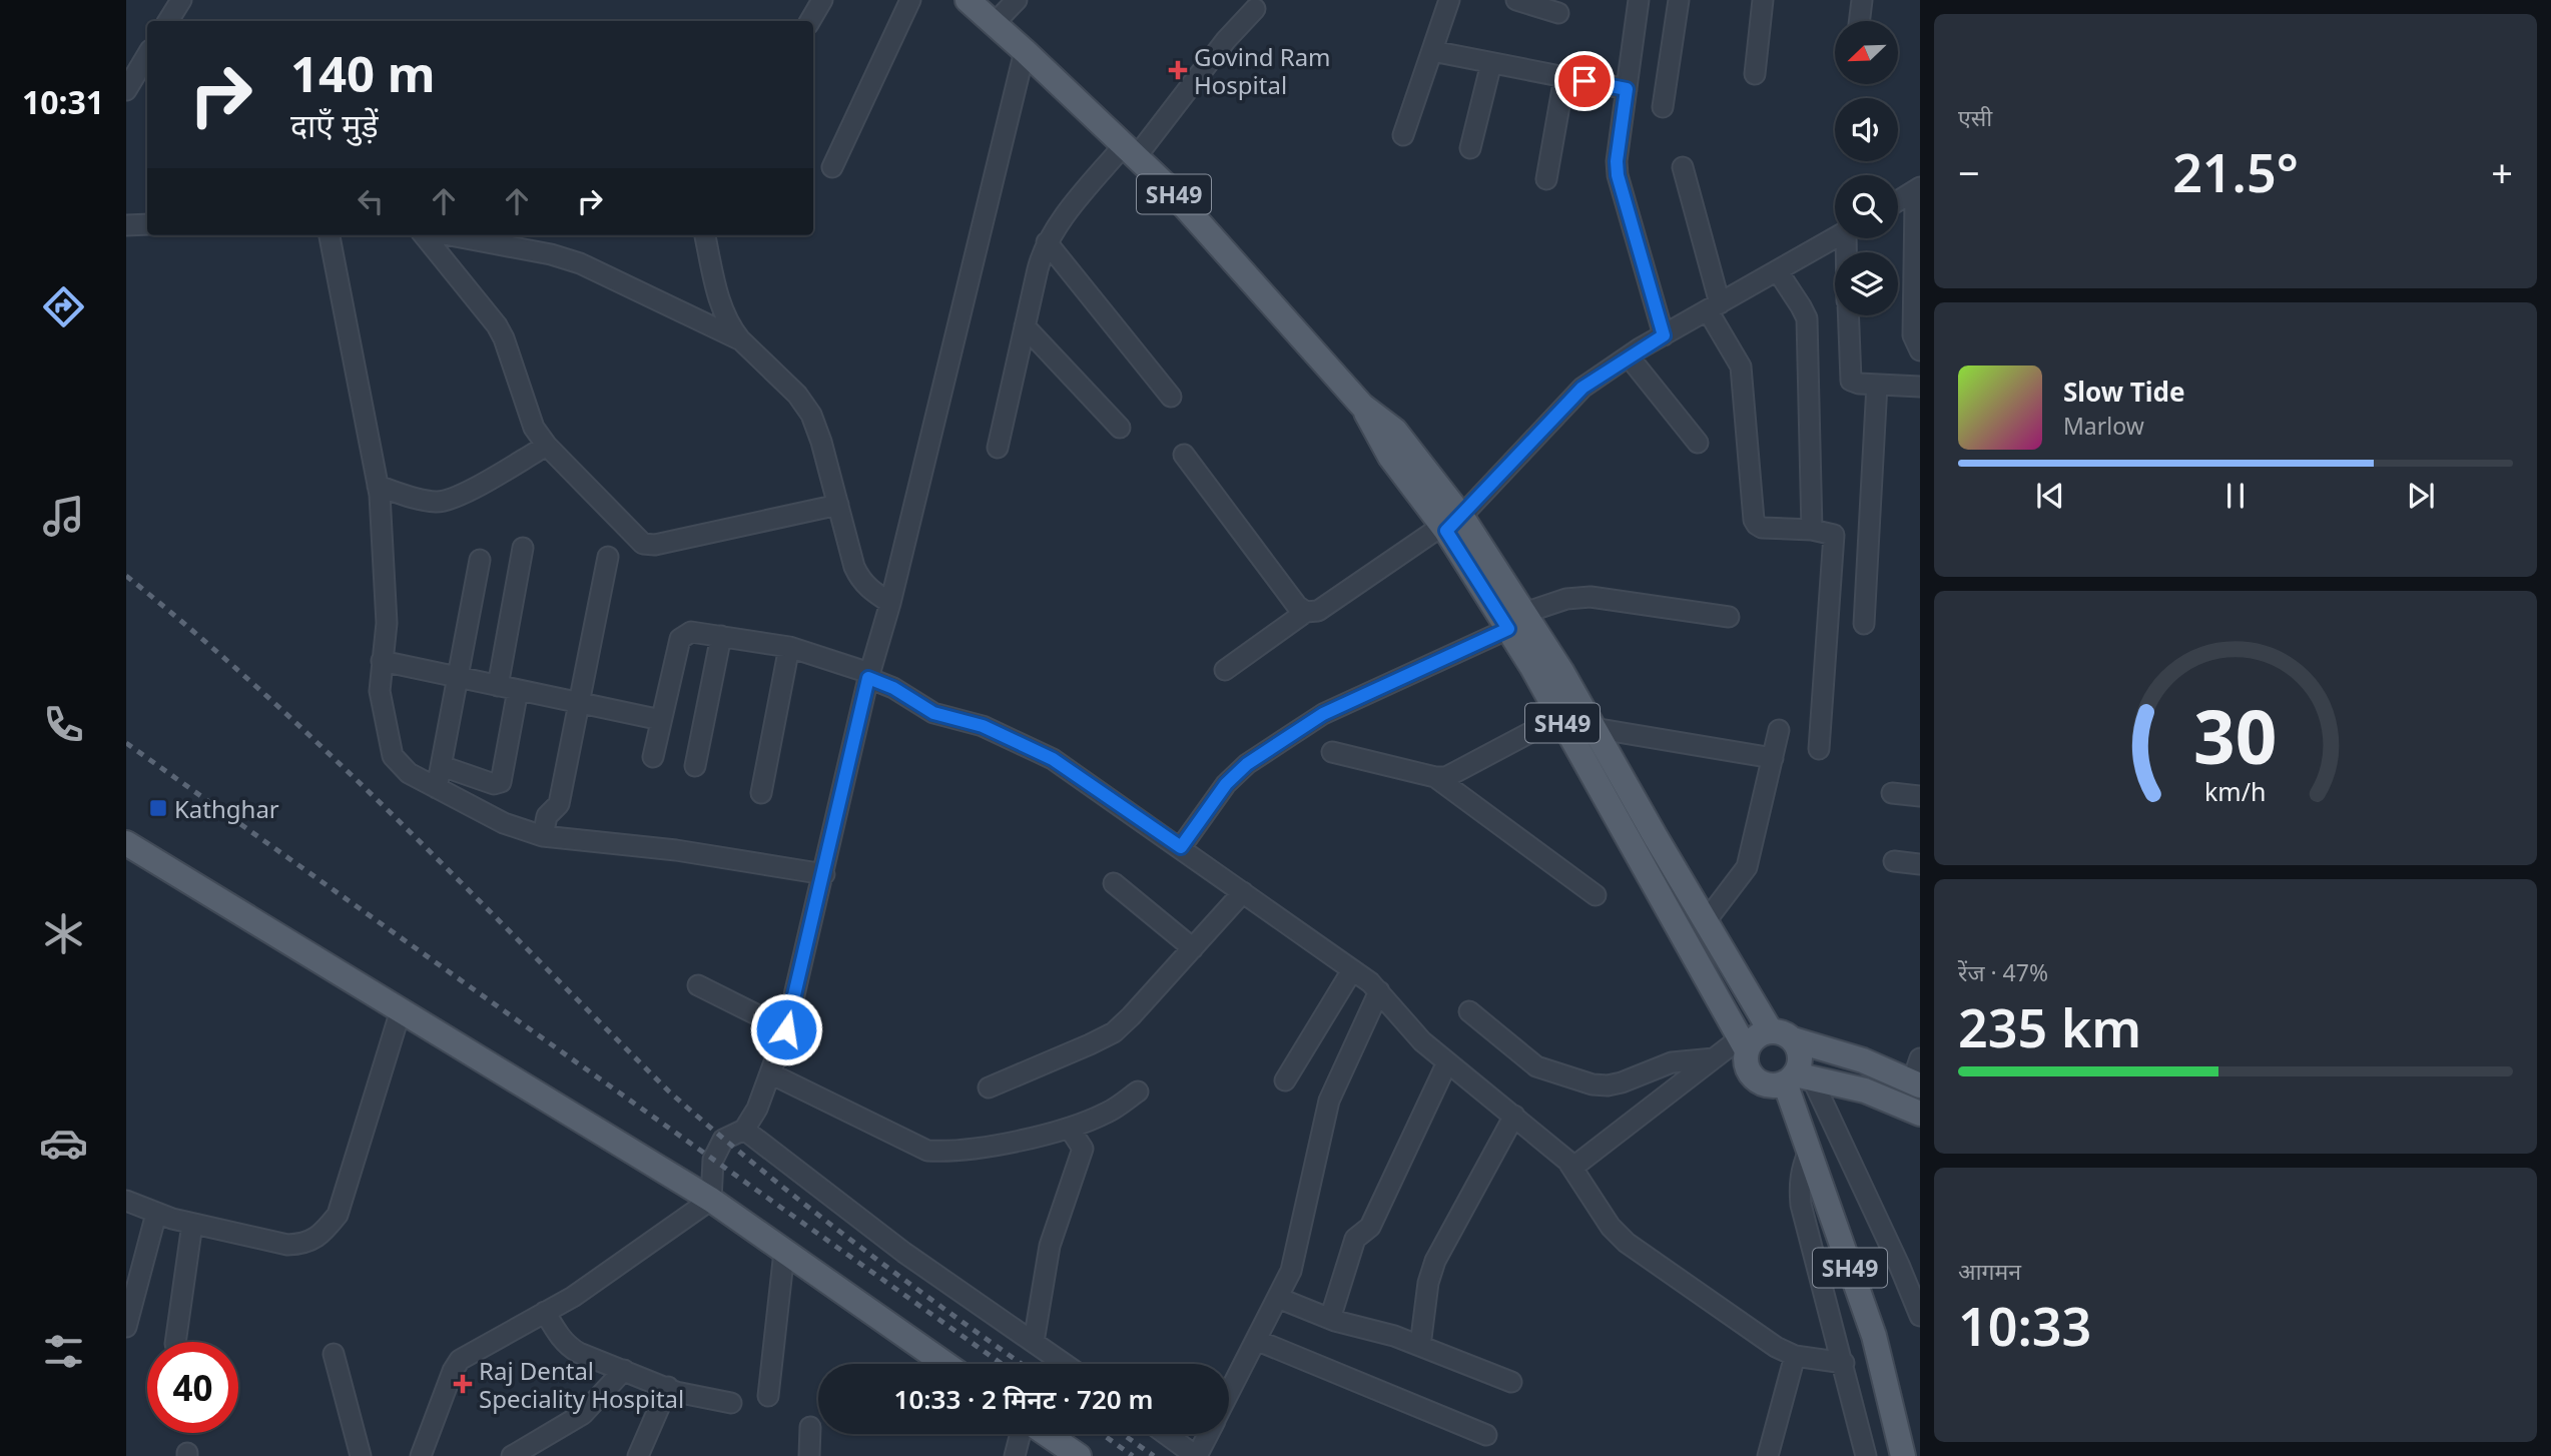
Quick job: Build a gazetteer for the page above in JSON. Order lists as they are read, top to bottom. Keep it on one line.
{"streets":{"main road":["SH49"]},"places":{"health":["Govind Ram Hospital","Raj Dental Speciality Hospital"],"transit":["Kathghar"]},"north":"bottom left","page":{"tabs":"10:31","tile":["एसी",["रेंज · 47%","235 km"],["आगमन","10:33"]],"turn":["140 m","दाएँ मुड़ें"],"heat":["−","21.5°","+"],"song":["Slow Tide","Marlow"],"limit":"40","trip":"10:33 · 2 मिनट · 720 m","gauge":["30","km/h"]}}
